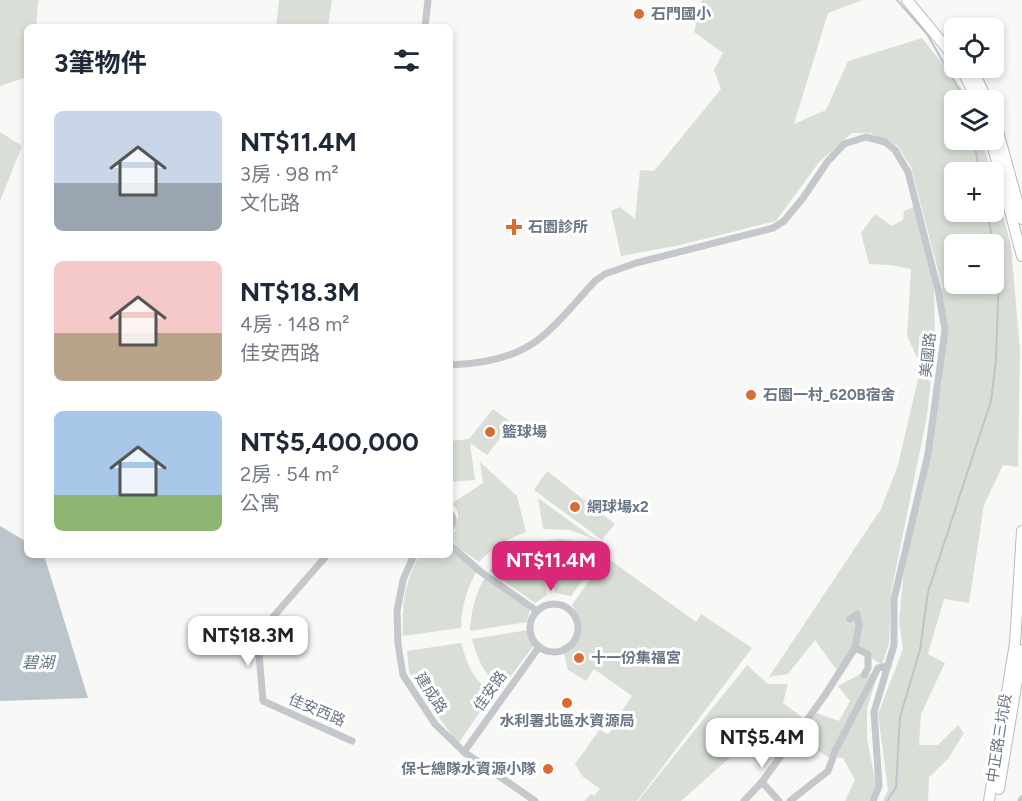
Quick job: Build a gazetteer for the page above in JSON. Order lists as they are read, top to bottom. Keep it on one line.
{"streets":{"main road":["中正路三坑段"],"street":["美國路","佳安路","建成路","佳安西路"]},"crossings":[["佳安路","建成路"]],"water":["碧湖"],"places":{"other":["石門國小","石園一村_620B宿舍","籃球場","網球場x2","十一份集福宮","水利署北區水資源局","保七總隊水資源小隊"],"health":["石園診所"]},"page":{"map_buttons":["+","−"],"heading":"3筆物件","list":[{"name":"NT$11.4M","note":"3房 · 98 m² · 文化路"},{"name":"NT$18.3M","note":"4房 · 148 m² · 佳安西路"},{"name":"NT$5,400,000","note":"2房 · 54 m² · 公寓"}],"price":["NT$11.4M","NT$18.3M","NT$5.4M"]}}
